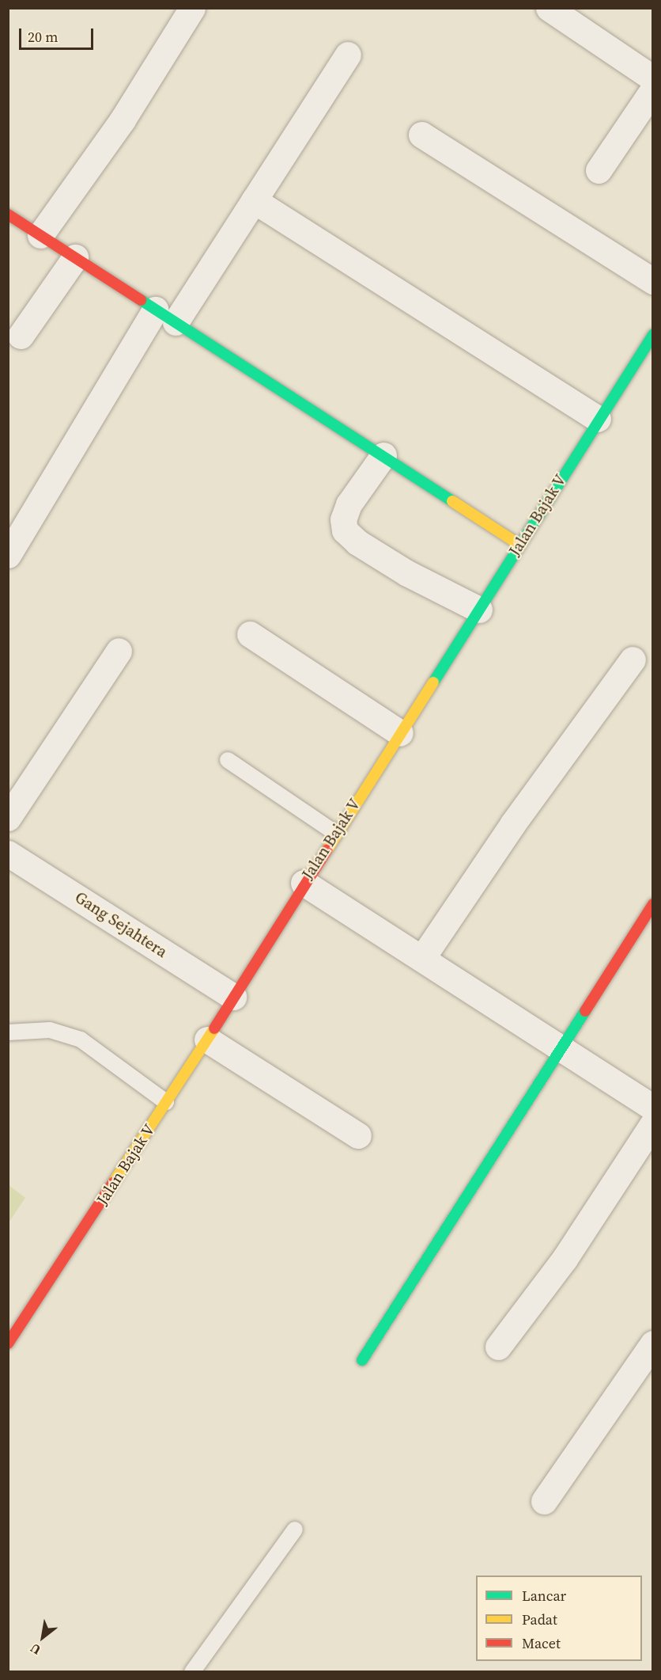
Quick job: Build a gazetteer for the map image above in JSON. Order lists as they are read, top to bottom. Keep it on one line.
{"streets":{"street":["Jalan Bajak V","Gang Sejahtera"]},"crossings":[["Jalan Bajak V","Gang Sejahtera"]],"legend":["Lancar","Padat","Macet"],"scale_bar":"20 m","north":"bottom left"}
